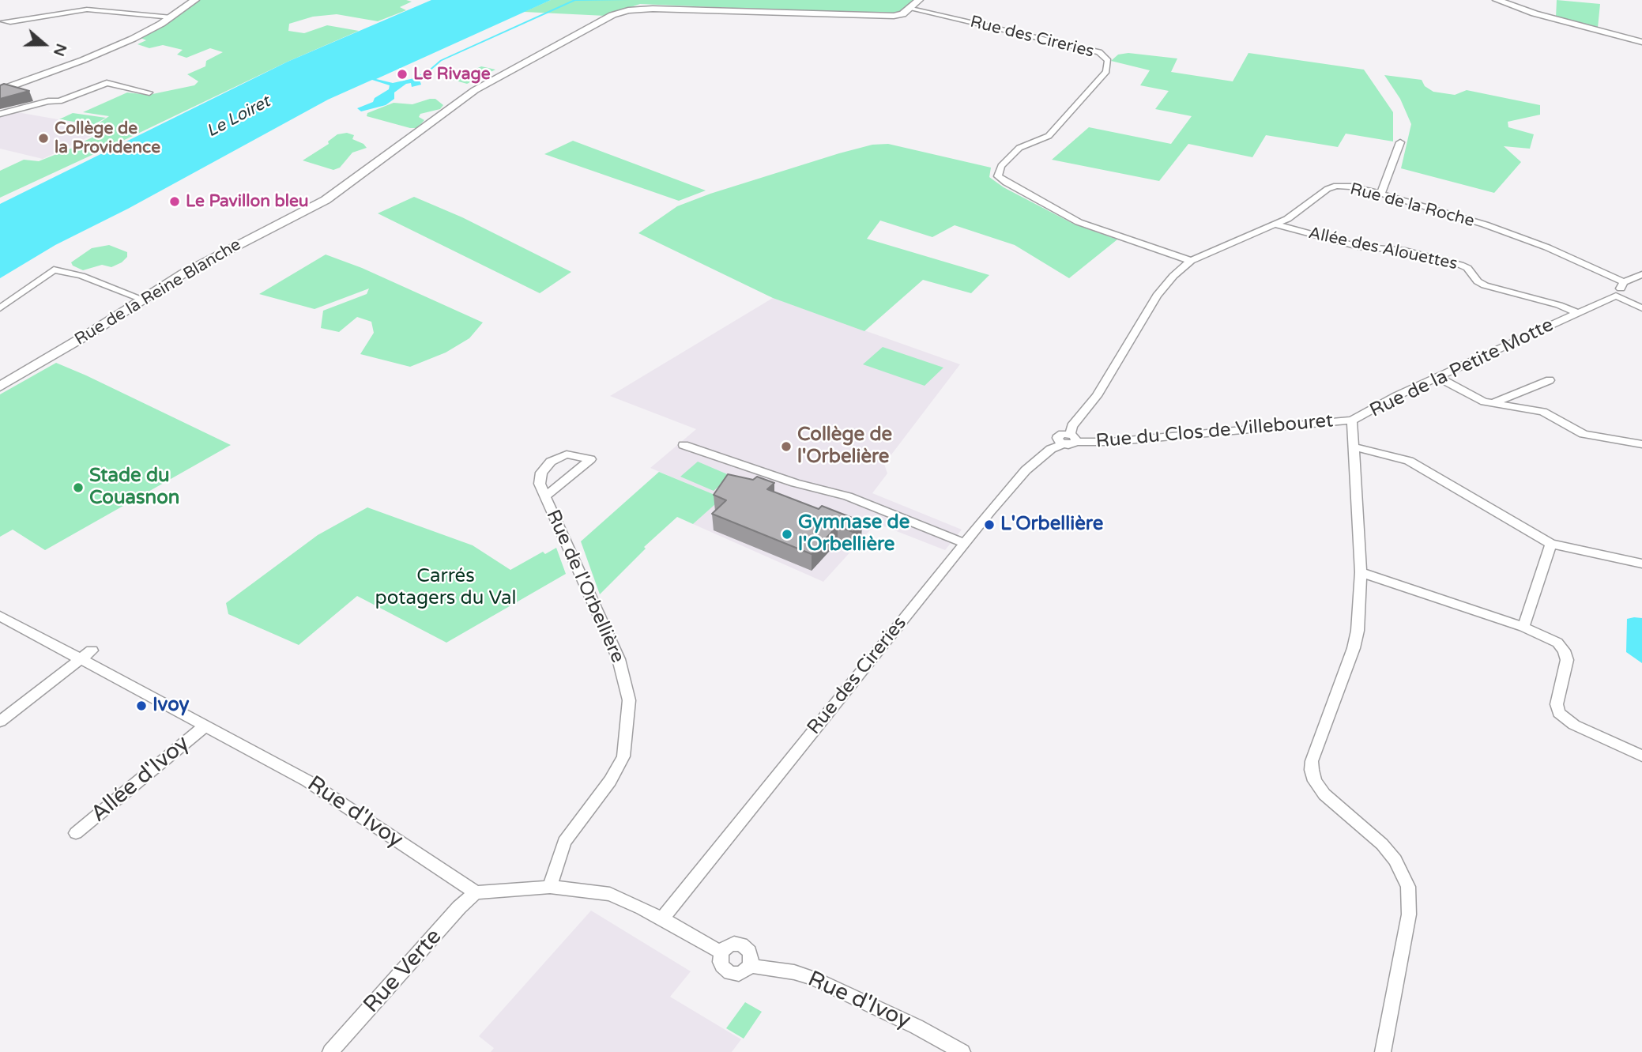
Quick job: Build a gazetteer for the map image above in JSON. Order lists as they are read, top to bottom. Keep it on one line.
{"streets":{"street":["Rue des Cireries","Rue de la Roche","Allée des Alouettes","Rue de la Reine Blanche","Rue de la Petite Motte","Rue du Clos de Villebouret","Rue de l'Orbellière","Allée d'Ivoy","Rue d'Ivoy","Rue Verte"]},"crossings":[["Rue des Cireries","Rue de la Roche"],["Rue des Cireries","Rue de la Reine Blanche"],["Rue des Cireries","Rue du Clos de Villebouret"],["Rue des Cireries","Rue d'Ivoy"],["Rue de la Roche","Allée des Alouettes"],["Rue de la Roche","Rue du Clos de Villebouret"],["Allée des Alouettes","Rue de la Petite Motte"],["Rue de la Petite Motte","Rue du Clos de Villebouret"],["Allée d'Ivoy","Rue d'Ivoy"],["Rue d'Ivoy","Rue Verte"]],"water":["Le Loiret"],"parks":["Carrés potagers du Val"],"places":["Le Rivage","Collège de la Providence","Le Pavillon bleu","Collège de l'Orbelière","Stade du Couasnon","L'Orbellière","Gymnase de l'Orbellière","Ivoy"],"north":"right"}
